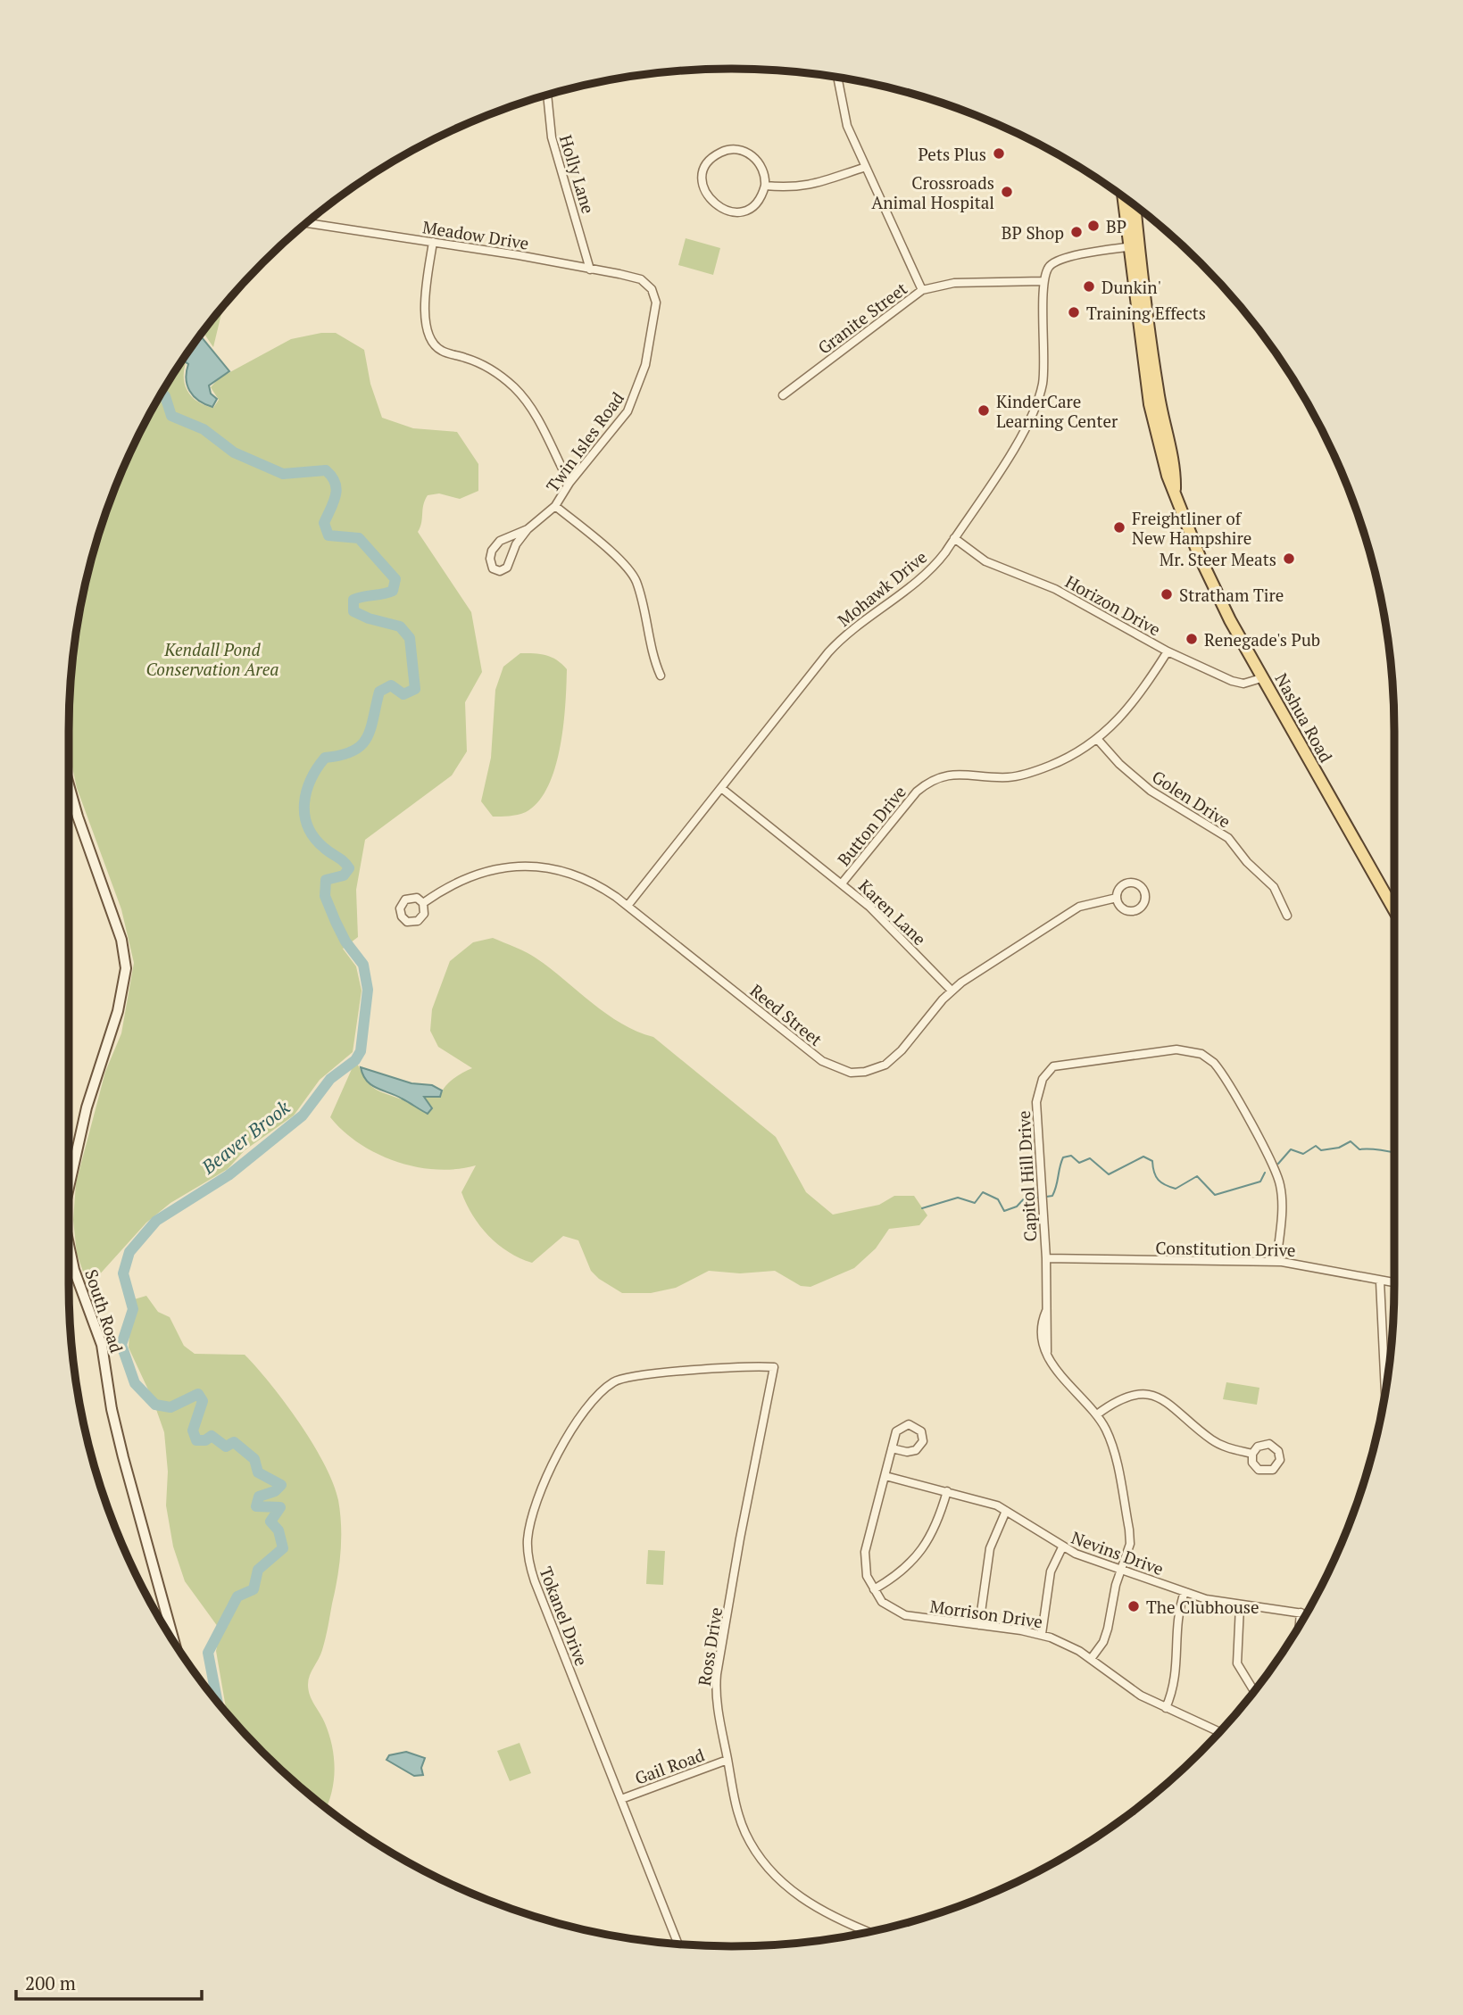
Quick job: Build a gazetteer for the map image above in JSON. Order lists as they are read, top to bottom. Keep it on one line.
{"streets":{"main road":["Nashua Road"],"street":["Holly Lane","Meadow Drive","Granite Street","Twin Isles Road","Mohawk Drive","Horizon Drive","Golen Drive","Button Drive","Karen Lane","Reed Street","Capitol Hill Drive","Constitution Drive","South Road","Nevins Drive","Morrison Drive","Tokanel Drive","Ross Drive","Gail Road"]},"crossings":[["Holly Lane","Meadow Drive"],["Meadow Drive","Twin Isles Road"],["Granite Street","Mohawk Drive"],["Mohawk Drive","Horizon Drive"],["Mohawk Drive","Karen Lane"],["Mohawk Drive","Reed Street"],["Horizon Drive","Nashua Road"],["Horizon Drive","Button Drive"],["Golen Drive","Button Drive"],["Button Drive","Karen Lane"],["Karen Lane","Reed Street"],["Capitol Hill Drive","Constitution Drive"],["Tokanel Drive","Ross Drive"],["Tokanel Drive","Gail Road"],["Ross Drive","Gail Road"]],"water":["Beaver Brook"],"parks":["Kendall Pond Conservation Area"],"places":["Pets Plus","Crossroads Animal Hospital","BP","BP Shop","Dunkin'","Training Effects","KinderCare Learning Center","Freightliner of New Hampshire","Mr. Steer Meats","Stratham Tire","Renegade's Pub","The Clubhouse"],"scale_bar":"200 m"}
